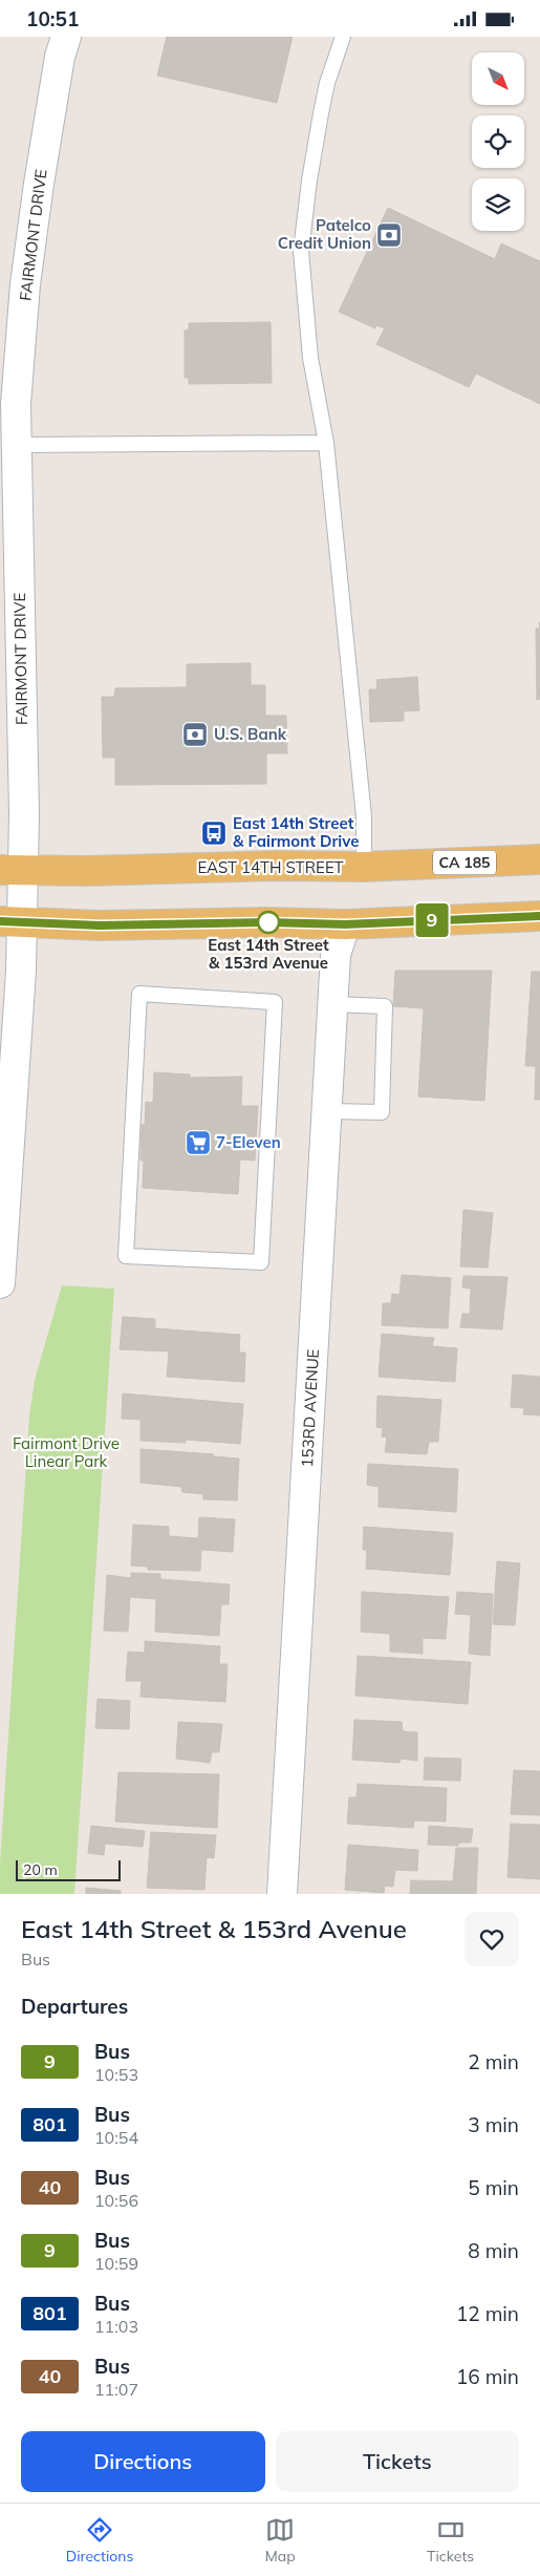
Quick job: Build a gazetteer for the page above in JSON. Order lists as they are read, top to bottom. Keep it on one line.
{"streets":{"main road":["FAIRMONT DRIVE","CA 185","EAST 14TH STREET","153RD AVENUE"]},"crossings":[["FAIRMONT DRIVE","EAST 14TH STREET"]],"parks":["Fairmont Drive Linear Park"],"places":{"bank":["Patelco Credit Union","U.S. Bank"],"bus stop":["East 14th Street & Fairmont Drive"],"other":["East 14th Street & 153rd Avenue"],"supermarket":["7-Eleven"]},"lines":["bus line 9"],"scale_bar":"20 m","north":"bottom right","page":{"status":"10:51","on_map":"9","scale":"20 m","heading":[["East 14th Street & 153rd Avenue","Bus"],"Departures"],"list":[{"mark":"9","name":"Bus","note":"10:53","value":"2 min"},{"mark":"801","name":"Bus","note":"10:54","value":"3 min"},{"mark":"40","name":"Bus","note":"10:56","value":"5 min"},{"mark":"9","name":"Bus","note":"10:59","value":"8 min"},{"mark":"801","name":"Bus","note":"11:03","value":"12 min"},{"mark":"40","name":"Bus","note":"11:07","value":"16 min"}],"buttons":["Directions","Tickets"],"tabs":["Directions","Map","Tickets"]}}
